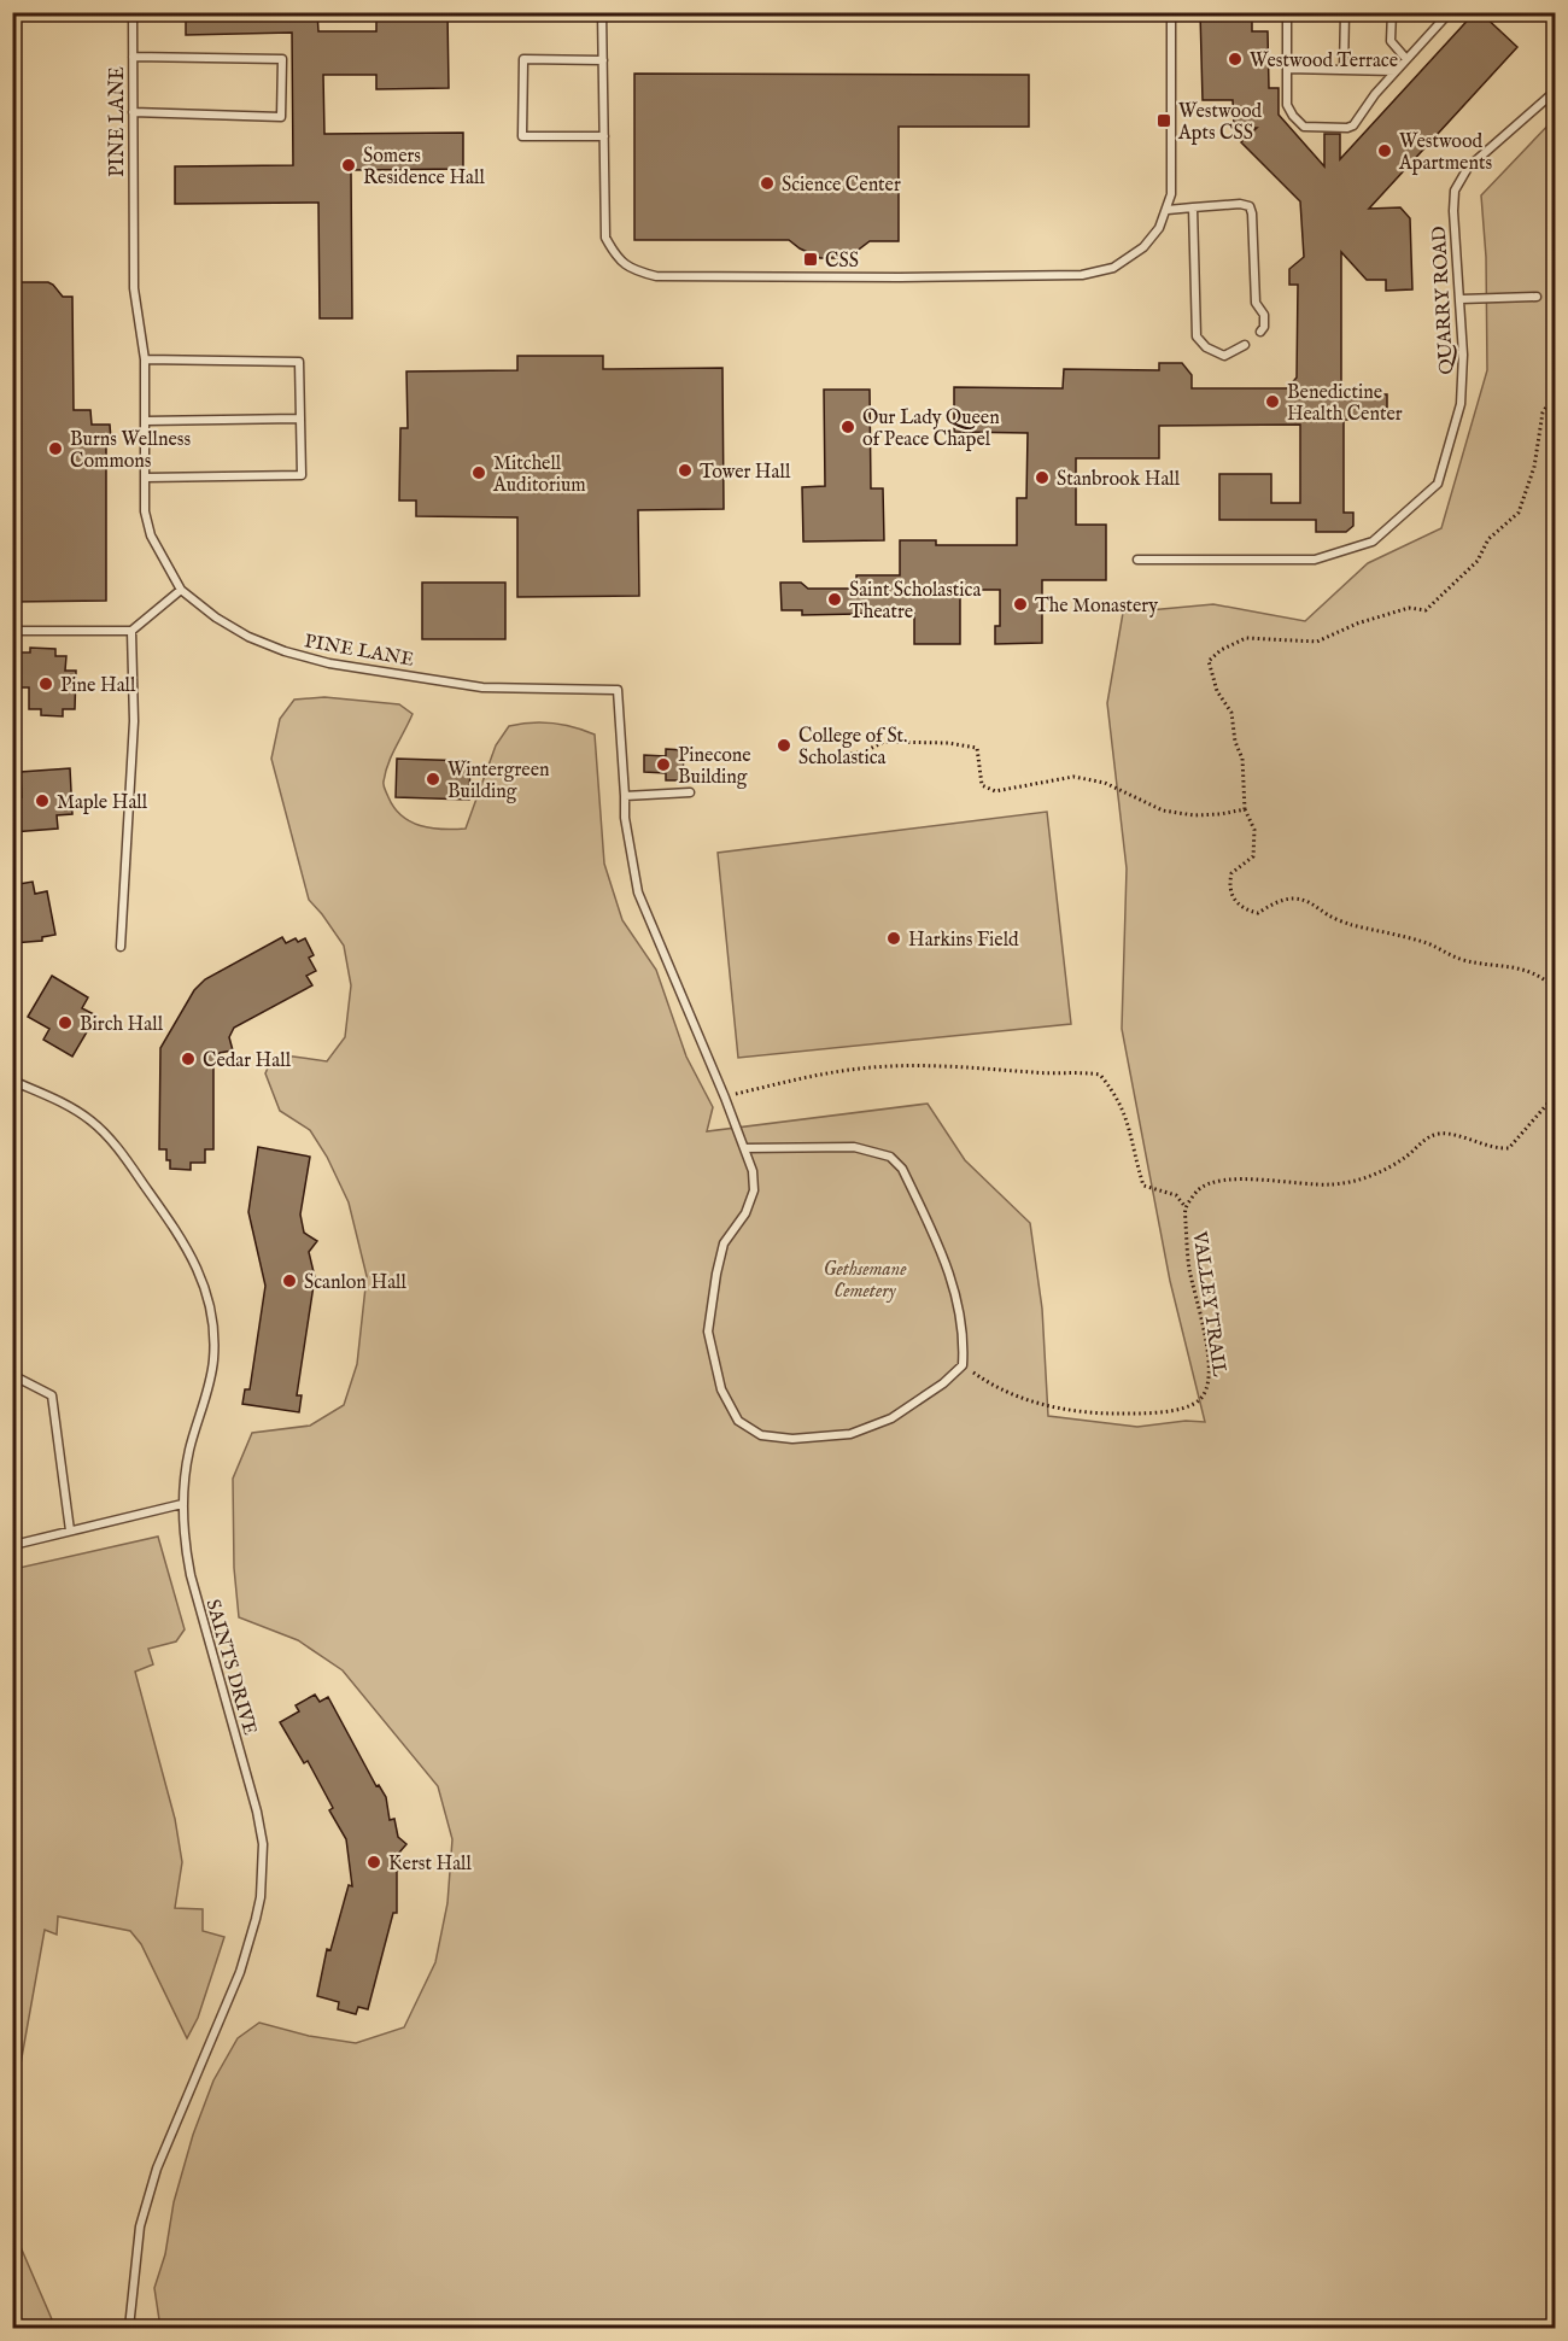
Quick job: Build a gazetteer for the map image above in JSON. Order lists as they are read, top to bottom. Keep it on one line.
{"streets":{"lane":["PINE LANE","QUARRY ROAD","SAINTS DRIVE"],"path":["VALLEY TRAIL"]},"parks":["Gethsemane Cemetery"],"places":{"other":["Westwood Terrace","Westwood Apartments","Somers Residence Hall","Science Center","Benedictine Health Center","Our Lady Queen of Peace Chapel","Burns Wellness Commons","Tower Hall","Mitchell Auditorium","Stanbrook Hall","Saint Scholastica Theatre","The Monastery","Pine Hall","College of St. Scholastica","Pinecone Building","Wintergreen Building","Maple Hall","Harkins Field","Birch Hall","Cedar Hall","Scanlon Hall","Kerst Hall"],"transit":["Westwood Apts CSS","CSS"]}}
